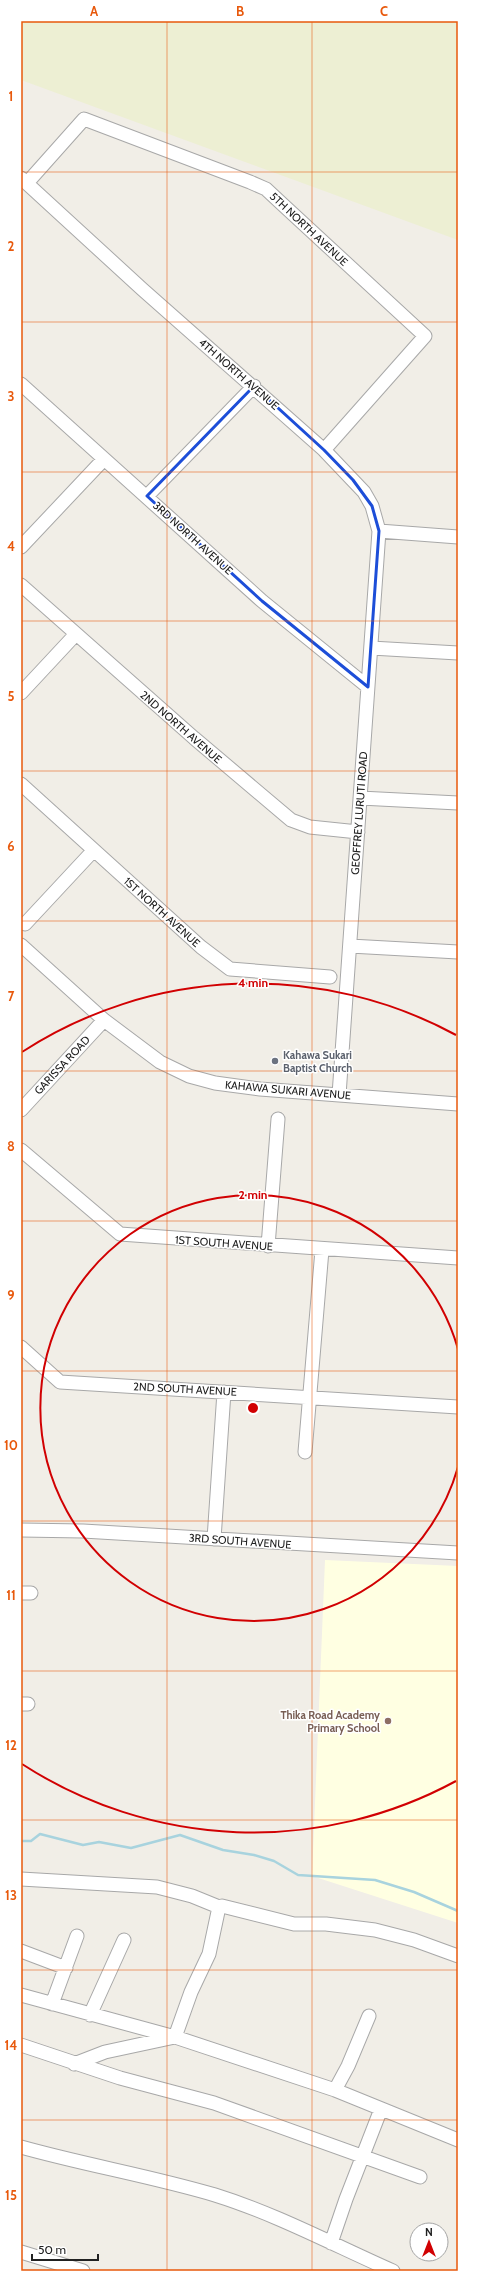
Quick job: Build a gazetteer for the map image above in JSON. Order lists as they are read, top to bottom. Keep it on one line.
{"streets":{"street":["5TH NORTH AVENUE","4TH NORTH AVENUE","3RD NORTH AVENUE","2ND NORTH AVENUE","GEOFFREY LURUTI ROAD","1ST NORTH AVENUE","GARISSA ROAD","KAHAWA SUKARI AVENUE","1ST SOUTH AVENUE","2ND SOUTH AVENUE","3RD SOUTH AVENUE"]},"crossings":[["5TH NORTH AVENUE","4TH NORTH AVENUE"],["4TH NORTH AVENUE","GEOFFREY LURUTI ROAD"],["3RD NORTH AVENUE","GEOFFREY LURUTI ROAD"],["2ND NORTH AVENUE","GEOFFREY LURUTI ROAD"],["GEOFFREY LURUTI ROAD","1ST NORTH AVENUE"],["GEOFFREY LURUTI ROAD","KAHAWA SUKARI AVENUE"],["GARISSA ROAD","KAHAWA SUKARI AVENUE"]],"places":["Kahawa Sukari Baptist Church","Thika Road Academy Primary School"],"scale_bar":"50 m","north":"top","grid":{"columns":["A","B","C"],"rows":["1","2","3","4","5","6","7","8","9","10","11","12","13","14","15"]},"rings":["4 min","2 min"]}
